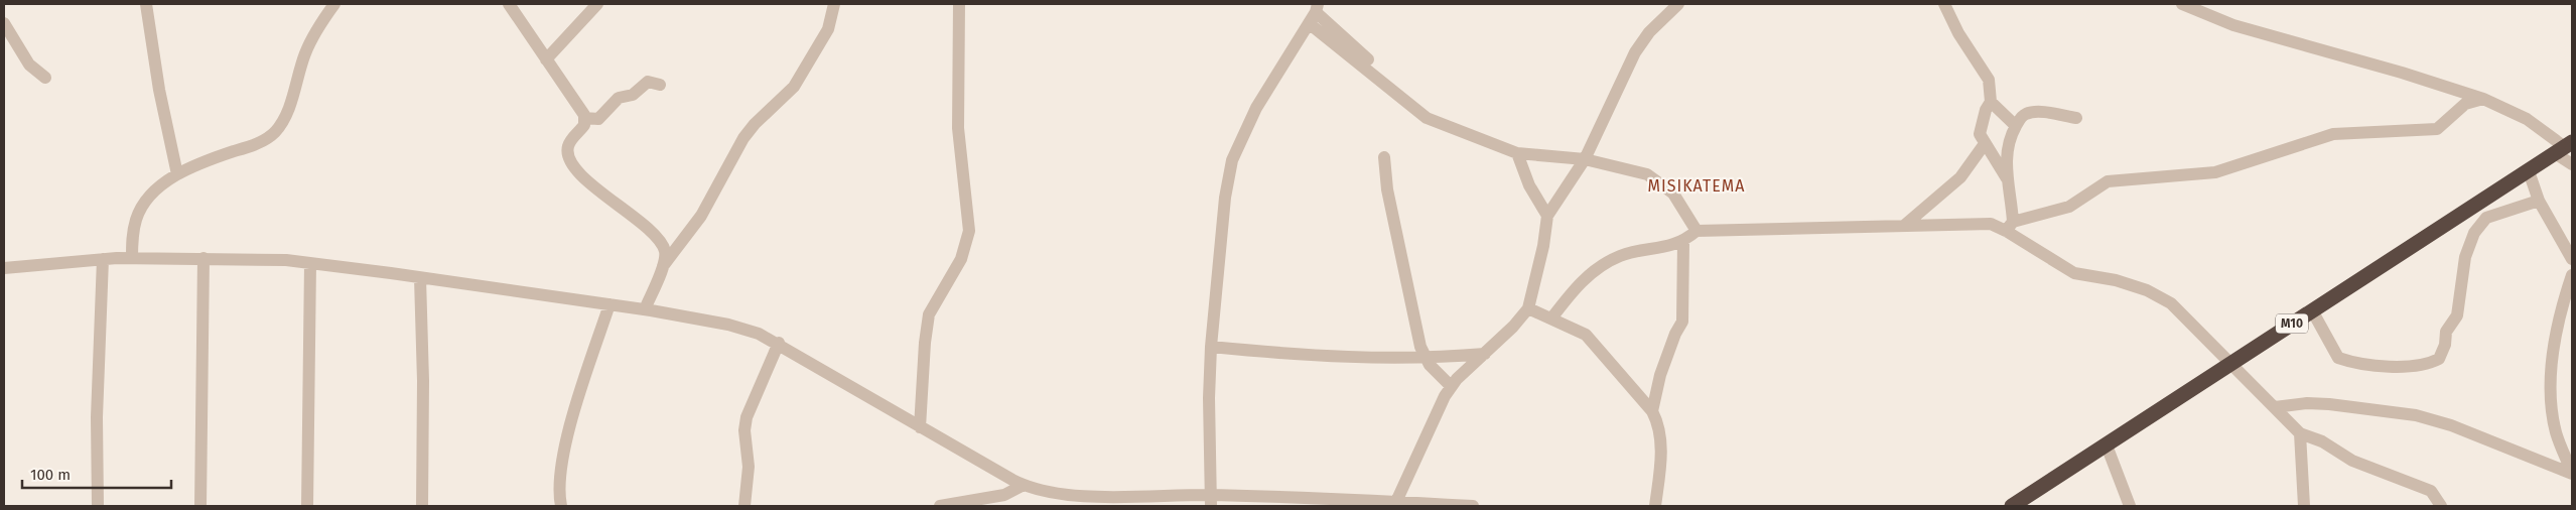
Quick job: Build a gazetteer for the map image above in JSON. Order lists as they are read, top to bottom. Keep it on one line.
{"streets":{"highway":["M10"]},"districts":["MISIKATEMA"],"scale_bar":"100 m"}
